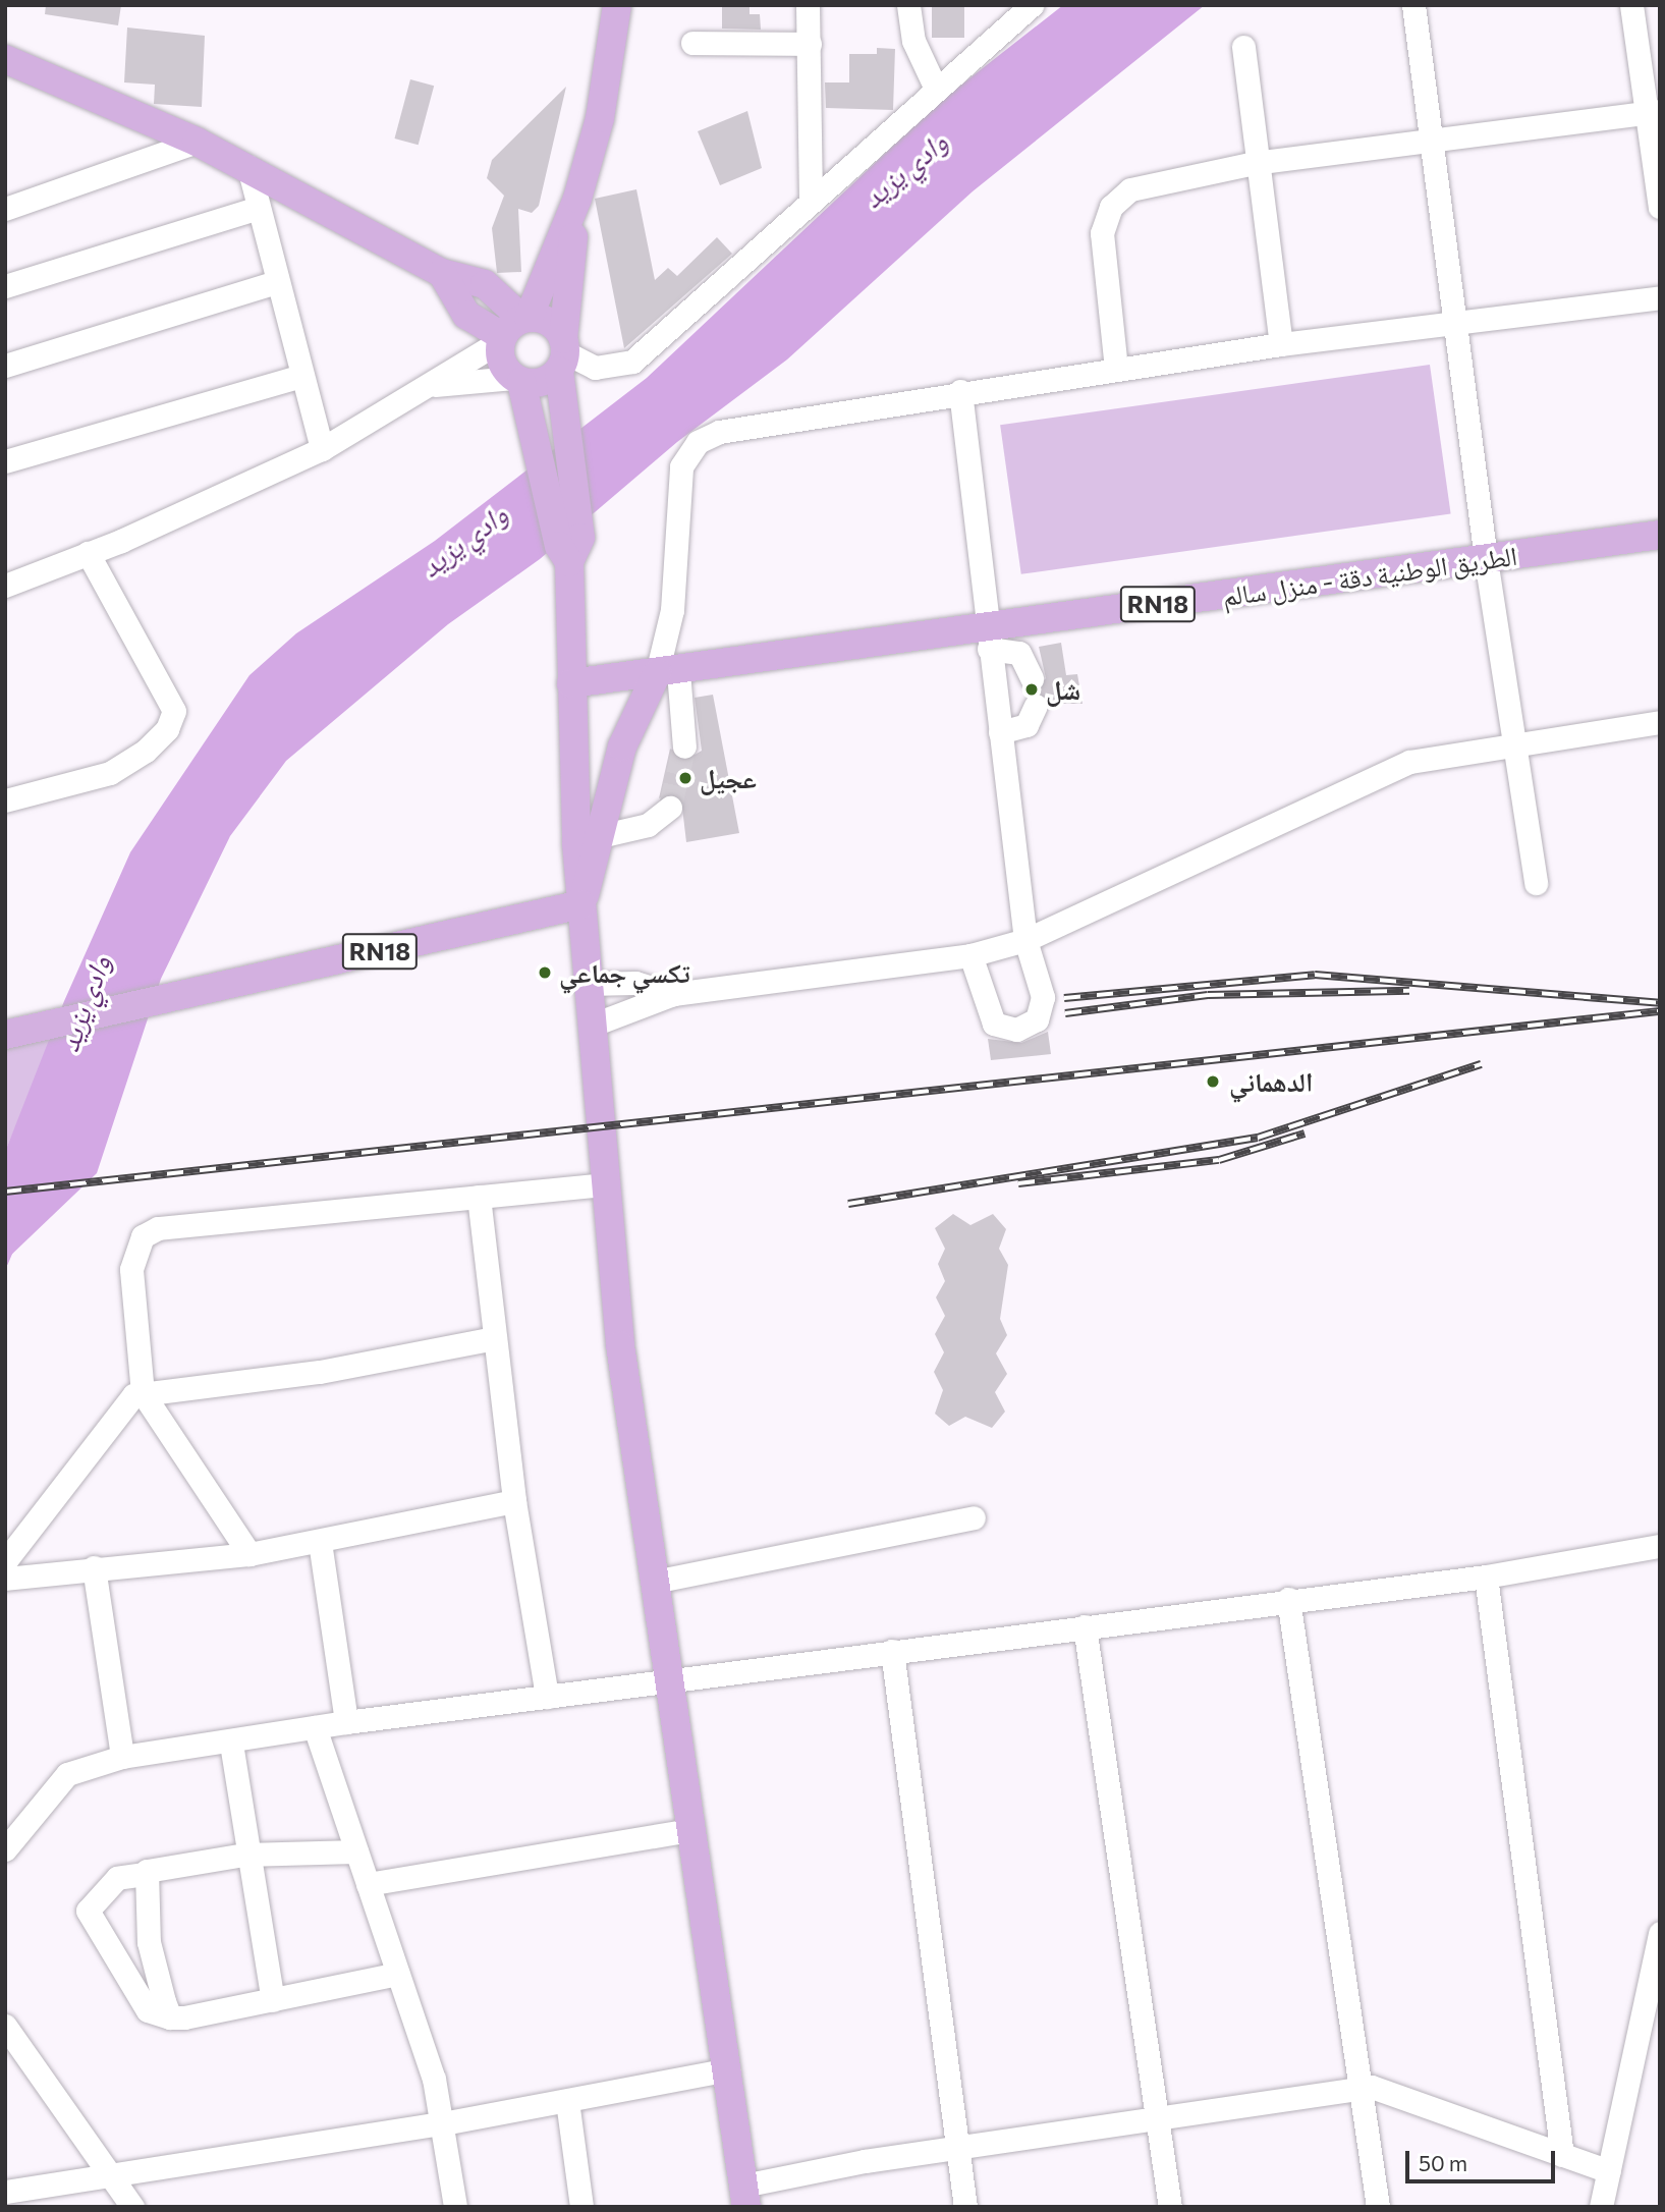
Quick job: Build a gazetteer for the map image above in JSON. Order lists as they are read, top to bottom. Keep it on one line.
{"streets":{"main road":["الطريق الوطنية دقة - منزل سالم","RN18"]},"water":["وادي يزيد"],"places":["شل","عجيل","تكسي جماعي","الدهماني"],"scale_bar":"50 m"}
